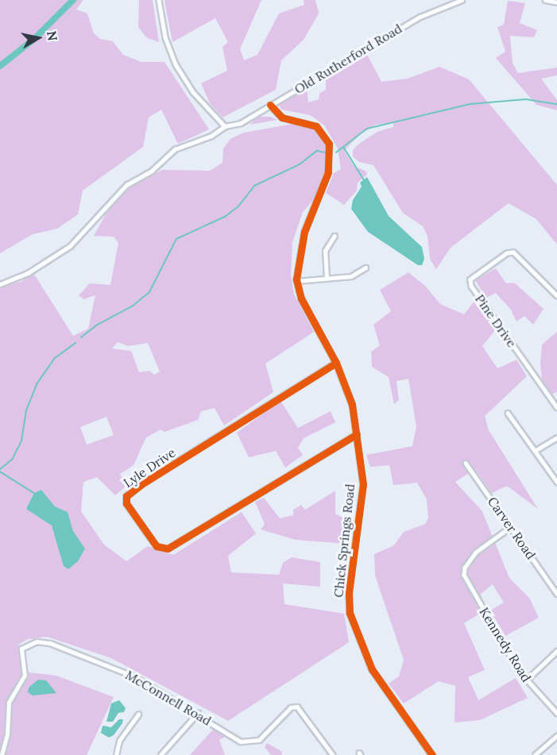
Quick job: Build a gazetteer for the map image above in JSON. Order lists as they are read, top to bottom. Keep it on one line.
{"streets":{"street":["Old Rutherford Road","Pine Drive","Lyle Drive","Carver Road","Chick Springs Road","Kennedy Road","McConnell Road"]},"crossings":[["Old Rutherford Road","Chick Springs Road"],["Lyle Drive","Chick Springs Road"],["Carver Road","Kennedy Road"]],"north":"right"}
